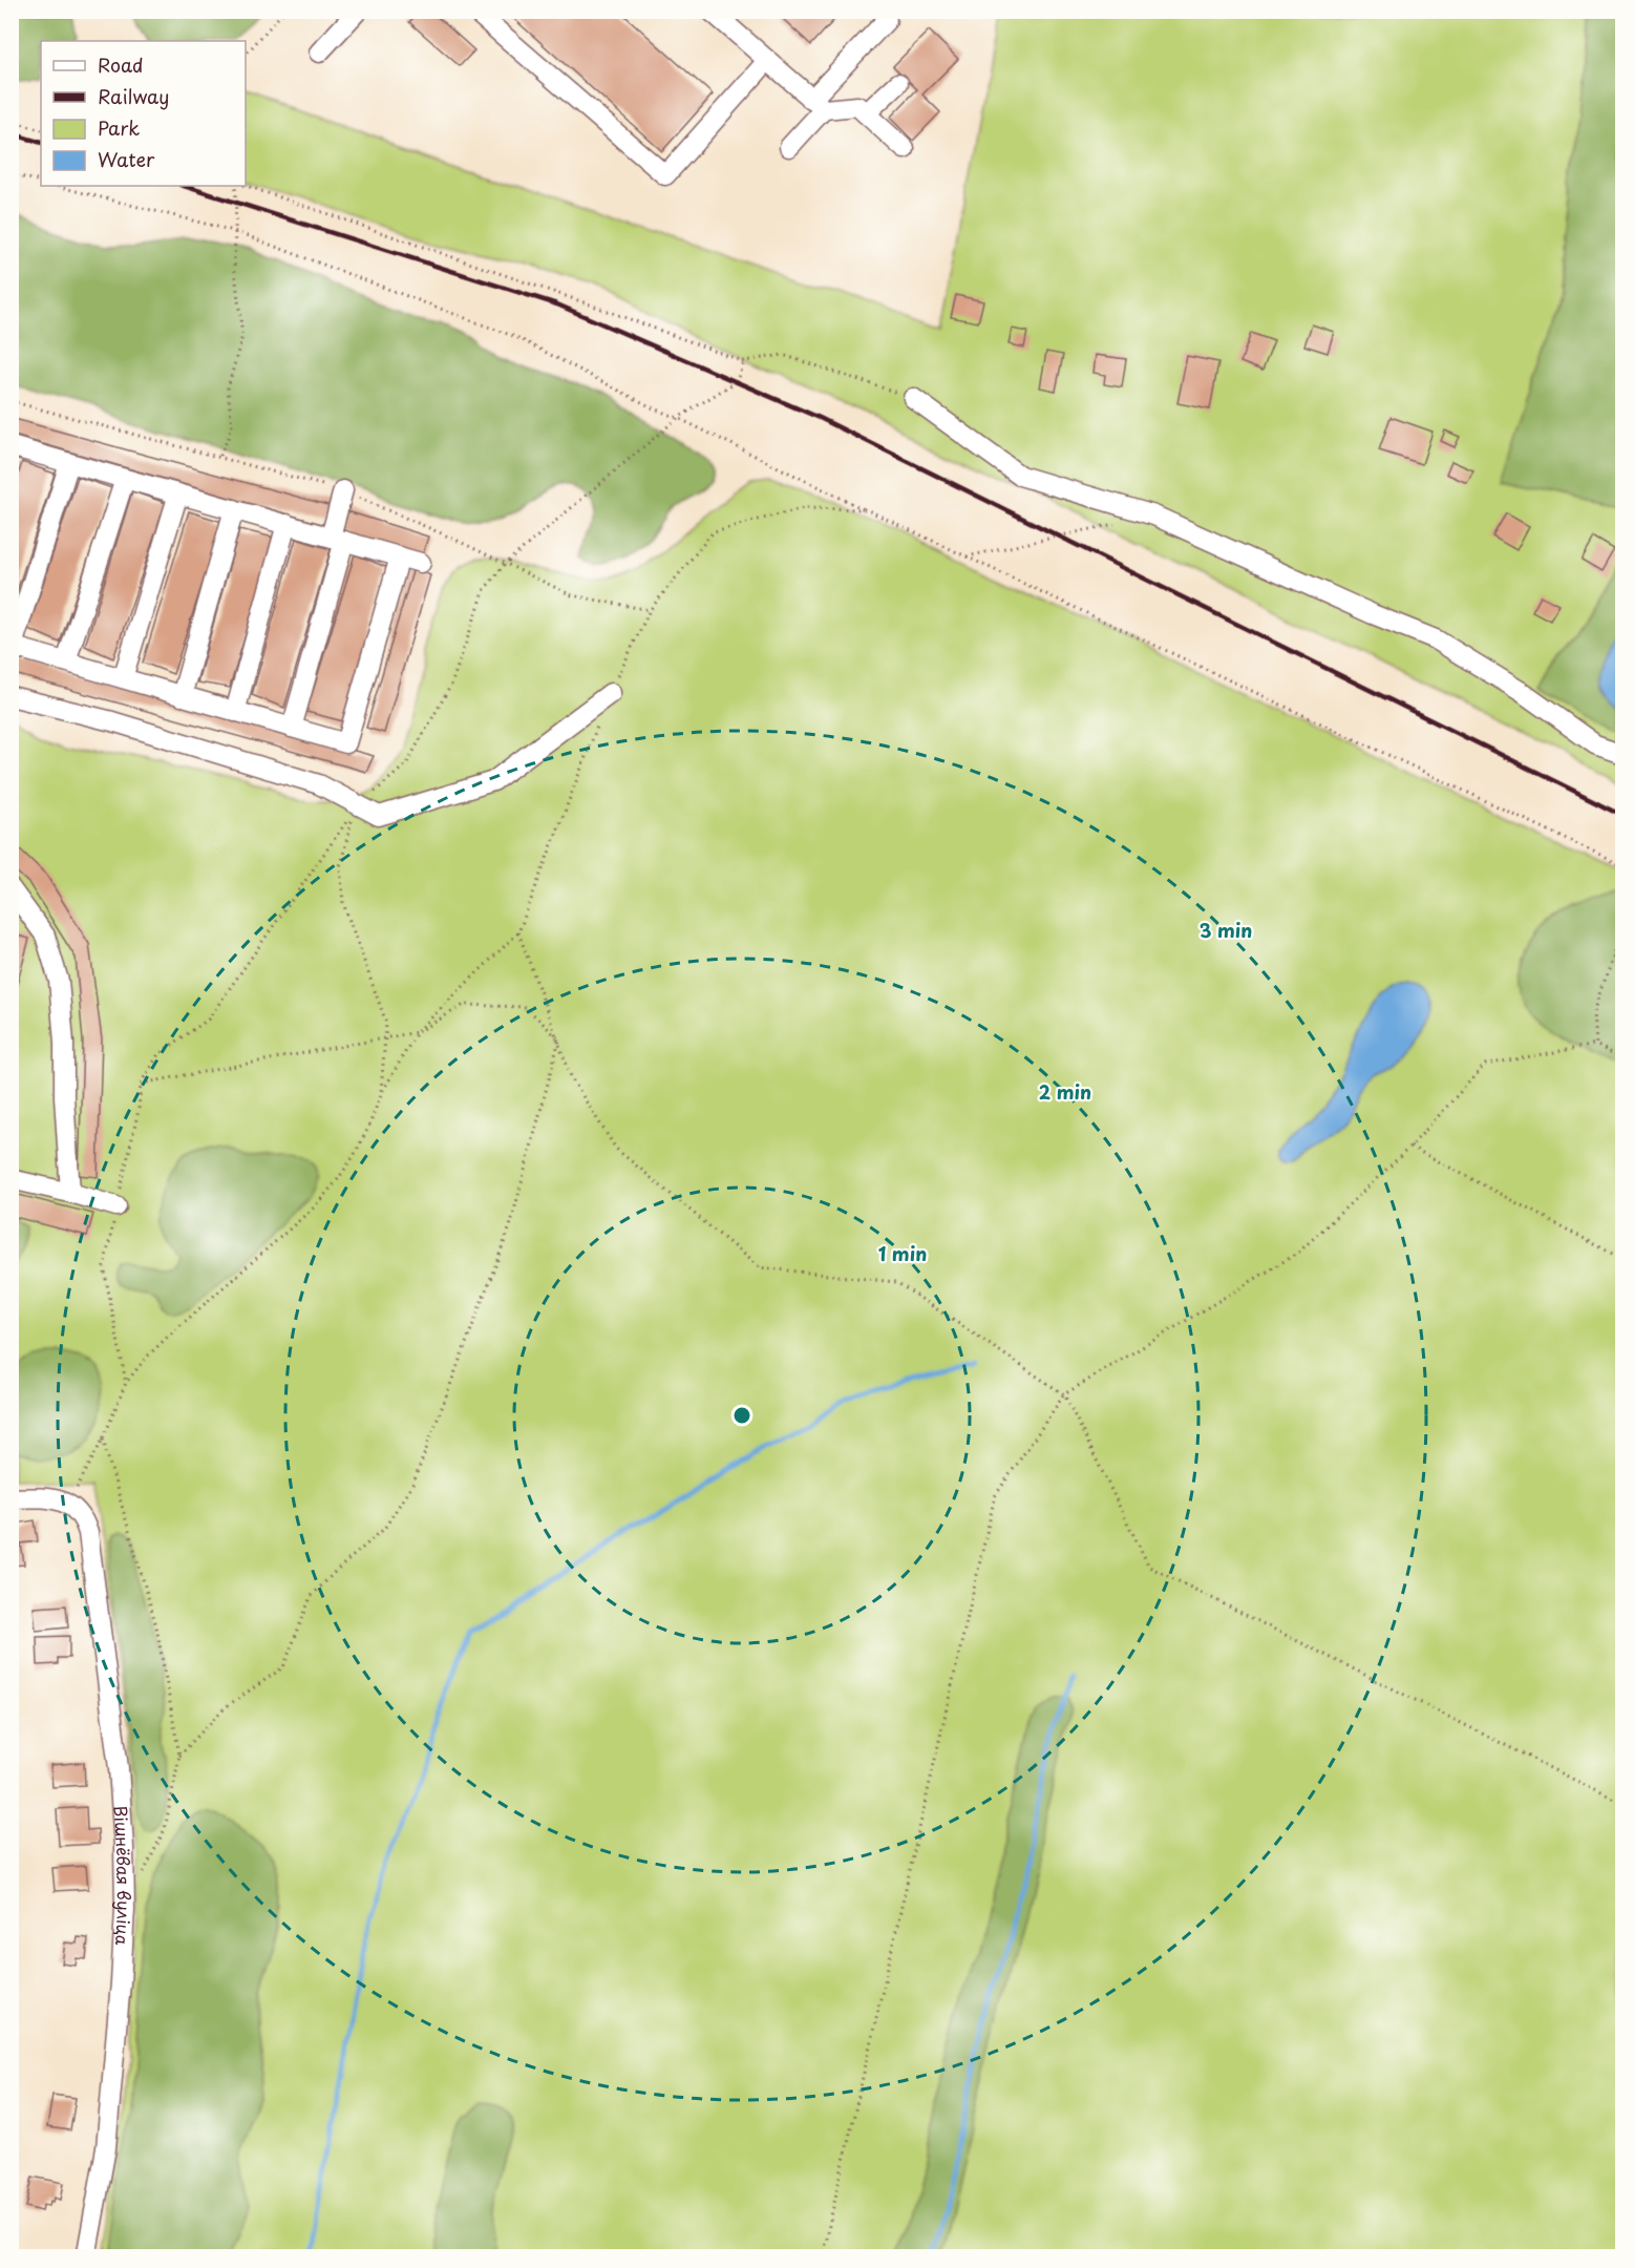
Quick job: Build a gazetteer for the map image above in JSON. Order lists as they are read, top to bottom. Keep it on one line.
{"streets":{"street":["Вішнёвая вуліца"]},"legend":["Road","Railway","Park","Water"],"rings":["3 min","2 min","1 min"]}
